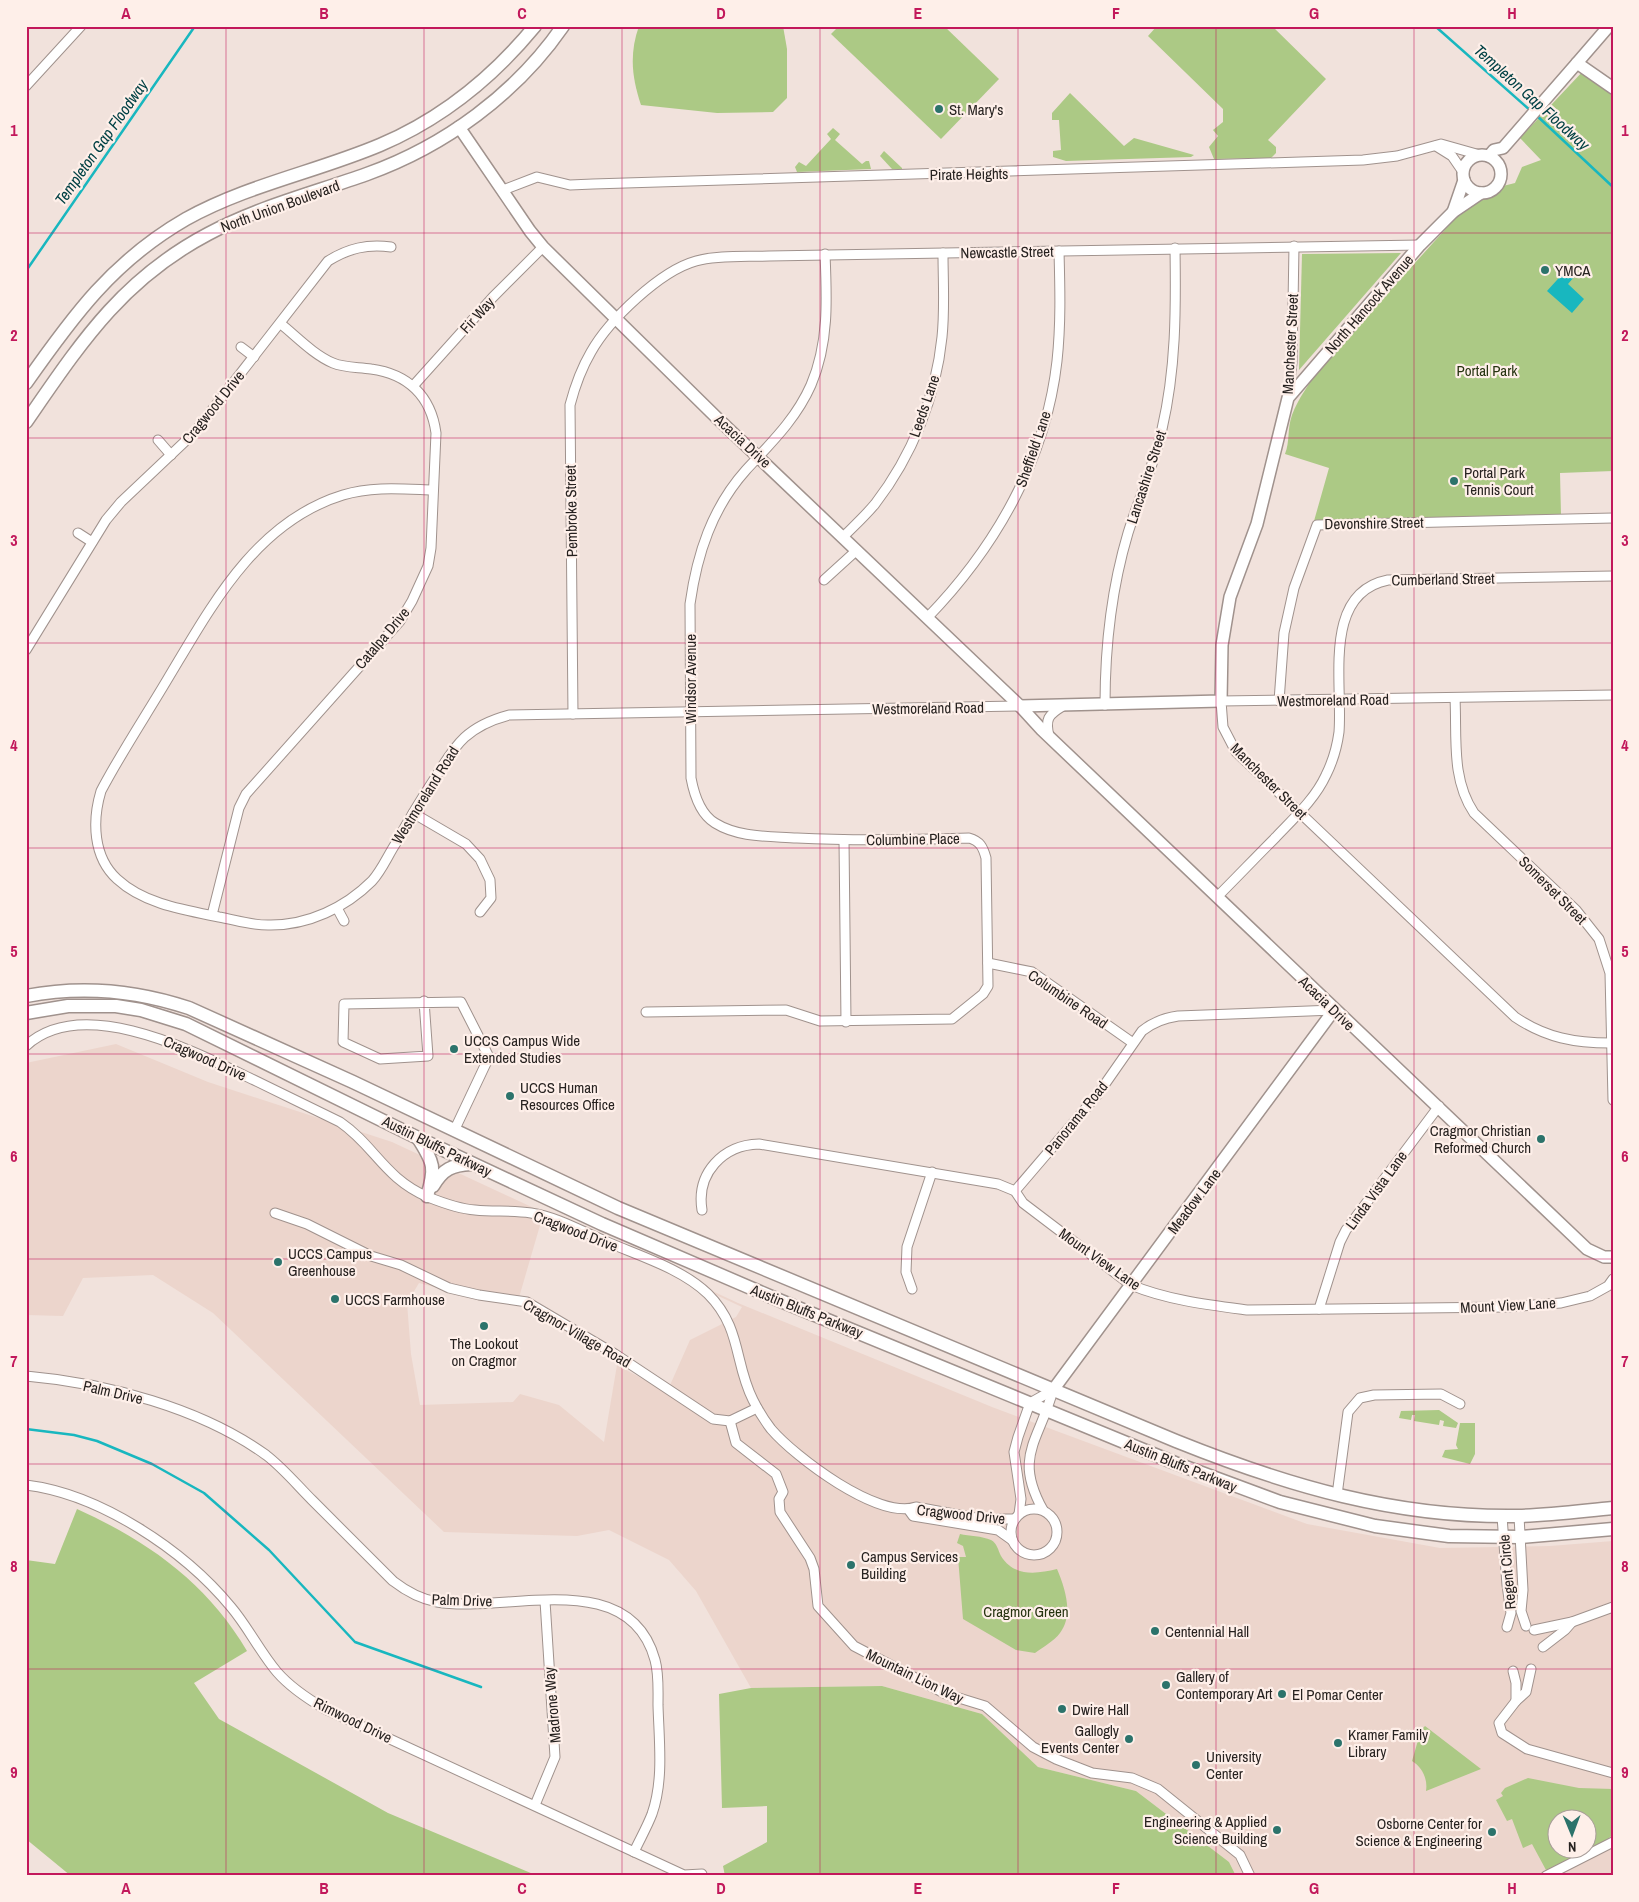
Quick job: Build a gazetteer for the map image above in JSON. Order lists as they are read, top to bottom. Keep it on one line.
{"streets":{"main road":["North Union Boulevard","Austin Bluffs Parkway"],"street":["Pirate Heights","Newcastle Street","North Hancock Avenue","Fir Way","Manchester Street","Leeds Lane","Cragwood Drive","Acacia Drive","Sheffield Lane","Lancashire Street","Pembroke Street","Devonshire Street","Cumberland Street","Catalpa Drive","Windsor Avenue","Westmoreland Road","Columbine Place","Somerset Street","Columbine Road","Panorama Road","Linda Vista Lane","Meadow Lane","Mount View Lane","Cragmor Village Road","Palm Drive","Regent Circle","Mountain Lion Way","Madrone Way","Rimwood Drive"]},"crossings":[["Pirate Heights","North Hancock Avenue"],["Pirate Heights","Acacia Drive"],["North Union Boulevard","Acacia Drive"],["Newcastle Street","North Hancock Avenue"],["Newcastle Street","Manchester Street"],["Newcastle Street","Leeds Lane"],["Newcastle Street","Acacia Drive"],["Newcastle Street","Sheffield Lane"],["Newcastle Street","Lancashire Street"],["Newcastle Street","Pembroke Street"],["Newcastle Street","Windsor Avenue"],["North Hancock Avenue","Manchester Street"],["Fir Way","Acacia Drive"],["Fir Way","Catalpa Drive"],["Manchester Street","Cumberland Street"],["Manchester Street","Westmoreland Road"],["Manchester Street","Somerset Street"],["Leeds Lane","Acacia Drive"],["Cragwood Drive","Catalpa Drive"],["Cragwood Drive","Meadow Lane"],["Acacia Drive","Sheffield Lane"],["Acacia Drive","Pembroke Street"],["Acacia Drive","Cumberland Street"],["Acacia Drive","Windsor Avenue"],["Acacia Drive","Westmoreland Road"],["Acacia Drive","Linda Vista Lane"],["Acacia Drive","Meadow Lane"],["Lancashire Street","Westmoreland Road"],["Pembroke Street","Westmoreland Road"],["Devonshire Street","Westmoreland Road"],["Cumberland Street","Westmoreland Road"],["Catalpa Drive","Westmoreland Road"],["Windsor Avenue","Westmoreland Road"],["Windsor Avenue","Columbine Place"],["Westmoreland Road","Somerset Street"],["Columbine Place","Columbine Road"],["Columbine Road","Panorama Road"],["Panorama Road","Mount View Lane"],["Austin Bluffs Parkway","Meadow Lane"],["Austin Bluffs Parkway","Regent Circle"],["Linda Vista Lane","Mount View Lane"],["Meadow Lane","Mount View Lane"],["Cragmor Village Road","Mountain Lion Way"],["Palm Drive","Madrone Way"],["Palm Drive","Rimwood Drive"],["Madrone Way","Rimwood Drive"]],"water":["Templeton Gap Floodway"],"parks":["Portal Park","Cragmor Green"],"places":["St. Mary's","YMCA","Portal Park Tennis Court","UCCS Campus Wide Extended Studies","UCCS Human Resources Office","Cragmor Christian Reformed Church","UCCS Campus Greenhouse","UCCS Farmhouse","The Lookout on Cragmor","Campus Services Building","Centennial Hall","Gallery of Contemporary Art","El Pomar Center","Dwire Hall","Gallogly Events Center","Kramer Family Library","University Center","Engineering & Applied Science Building","Osborne Center for Science & Engineering"],"north":"bottom","grid":{"columns":["A","B","C","D","E","F","G","H"],"rows":["1","2","3","4","5","6","7","8","9"]}}
